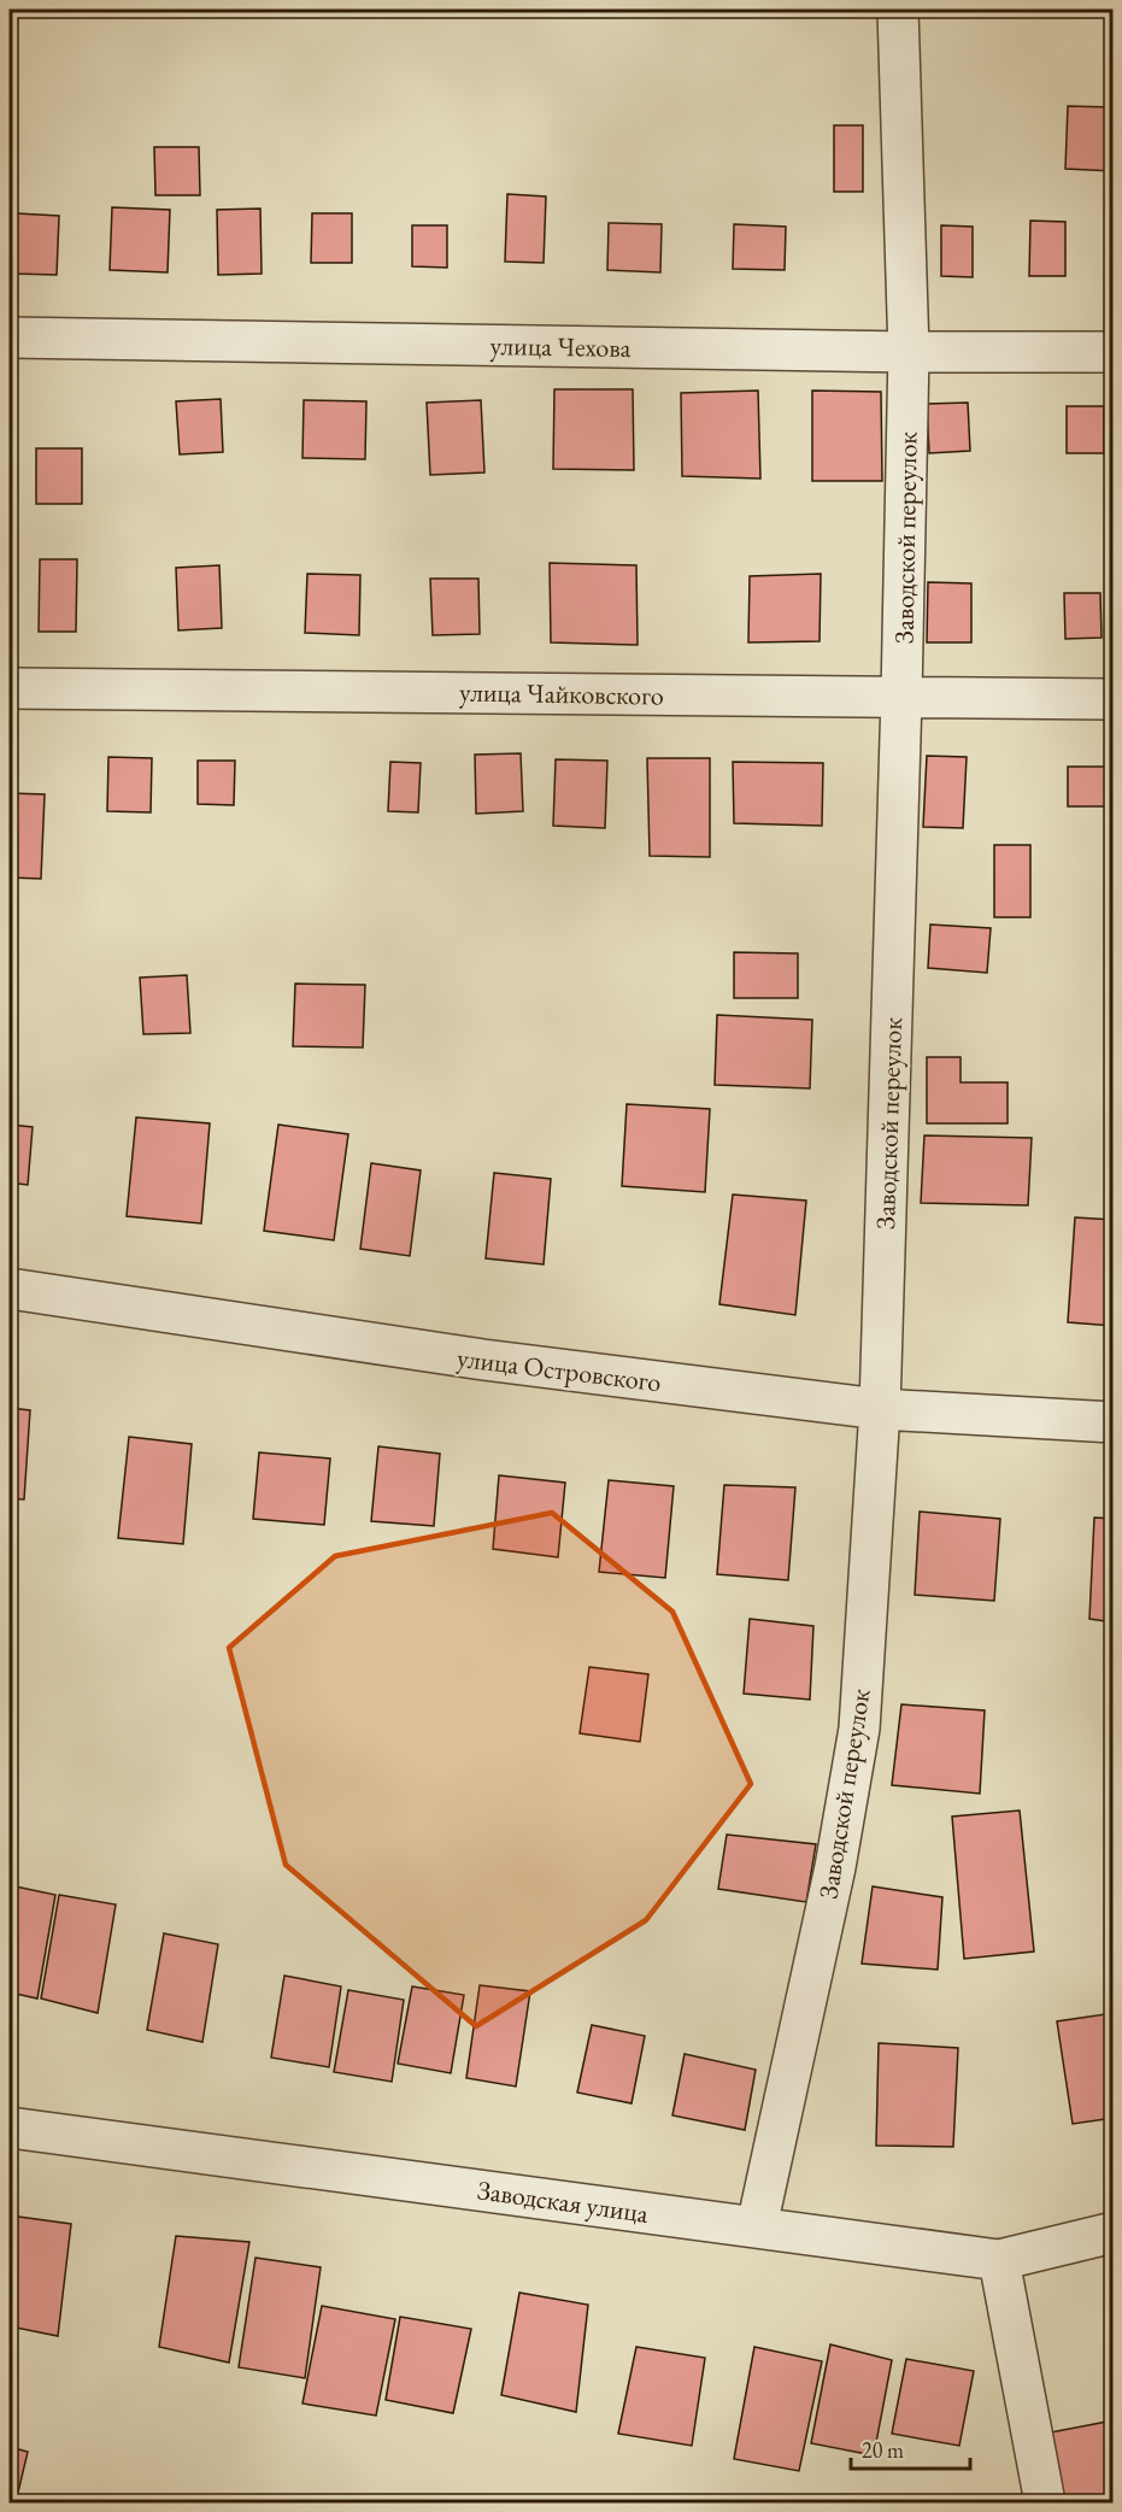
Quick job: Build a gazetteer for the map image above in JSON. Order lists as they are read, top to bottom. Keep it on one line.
{"streets":{"street":["улица Чехова","Заводской переулок","улица Чайковского","улица Островского","Заводская улица"]},"crossings":[["улица Чехова","Заводской переулок"],["Заводской переулок","улица Чайковского"],["Заводской переулок","улица Островского"],["Заводской переулок","Заводская улица"]],"scale_bar":"20 m"}
